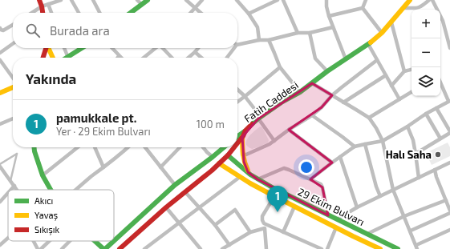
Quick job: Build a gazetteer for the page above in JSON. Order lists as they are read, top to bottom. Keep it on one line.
{"streets":{"main road":["Fatih Caddesi","29 Ekim Bulvarı"]},"crossings":[["Fatih Caddesi","29 Ekim Bulvarı"]],"places":["Halı Saha"],"legend":["Akıcı","Yavaş","Sıkışık"],"page":{"map_buttons":["+","−"],"search":"Burada ara","heading":"Yakında","list":[{"mark":"1","name":"pamukkale pt.","note":"Yer · 29 Ekim Bulvarı","value":"100 m"}],"pins":"1"}}
